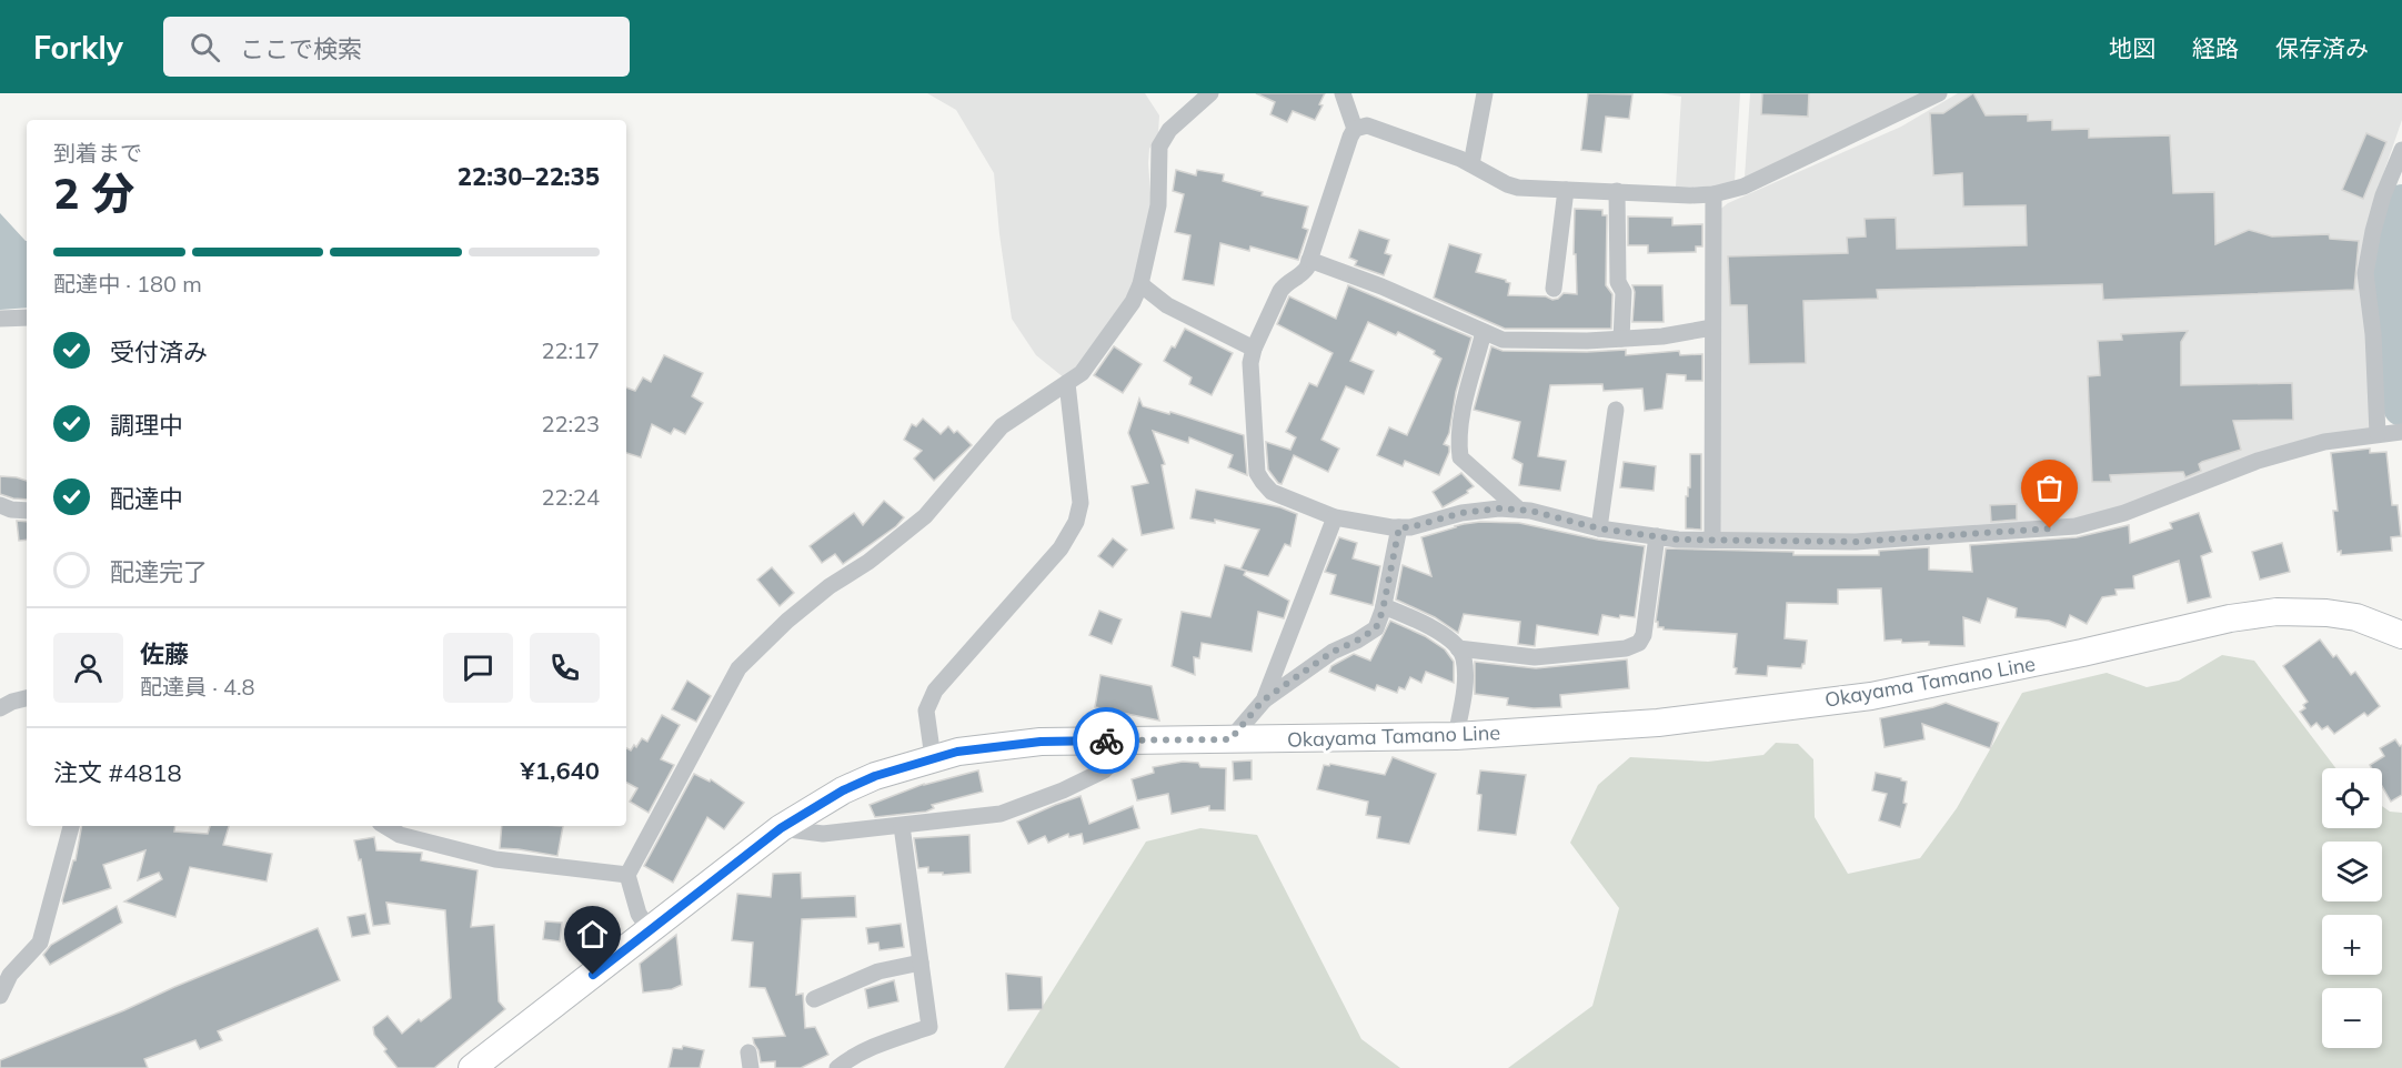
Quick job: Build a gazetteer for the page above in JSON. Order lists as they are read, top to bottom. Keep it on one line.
{"streets":{"main road":["Okayama Tamano Line"]},"page":{"header":"Forkly","search":"ここで検索","nav":["地図","経路","保存済み"],"heading":["2 分","到着まで","22:30–22:35"],"panel":["佐藤","配達員 · 4.8","注文 #4818","¥1,640"],"bar":"配達中 · 180 m","list":[["受付済み","22:17"],["調理中","22:23"],["配達中","22:24"],"配達完了"],"map_buttons":["+","−"]}}
